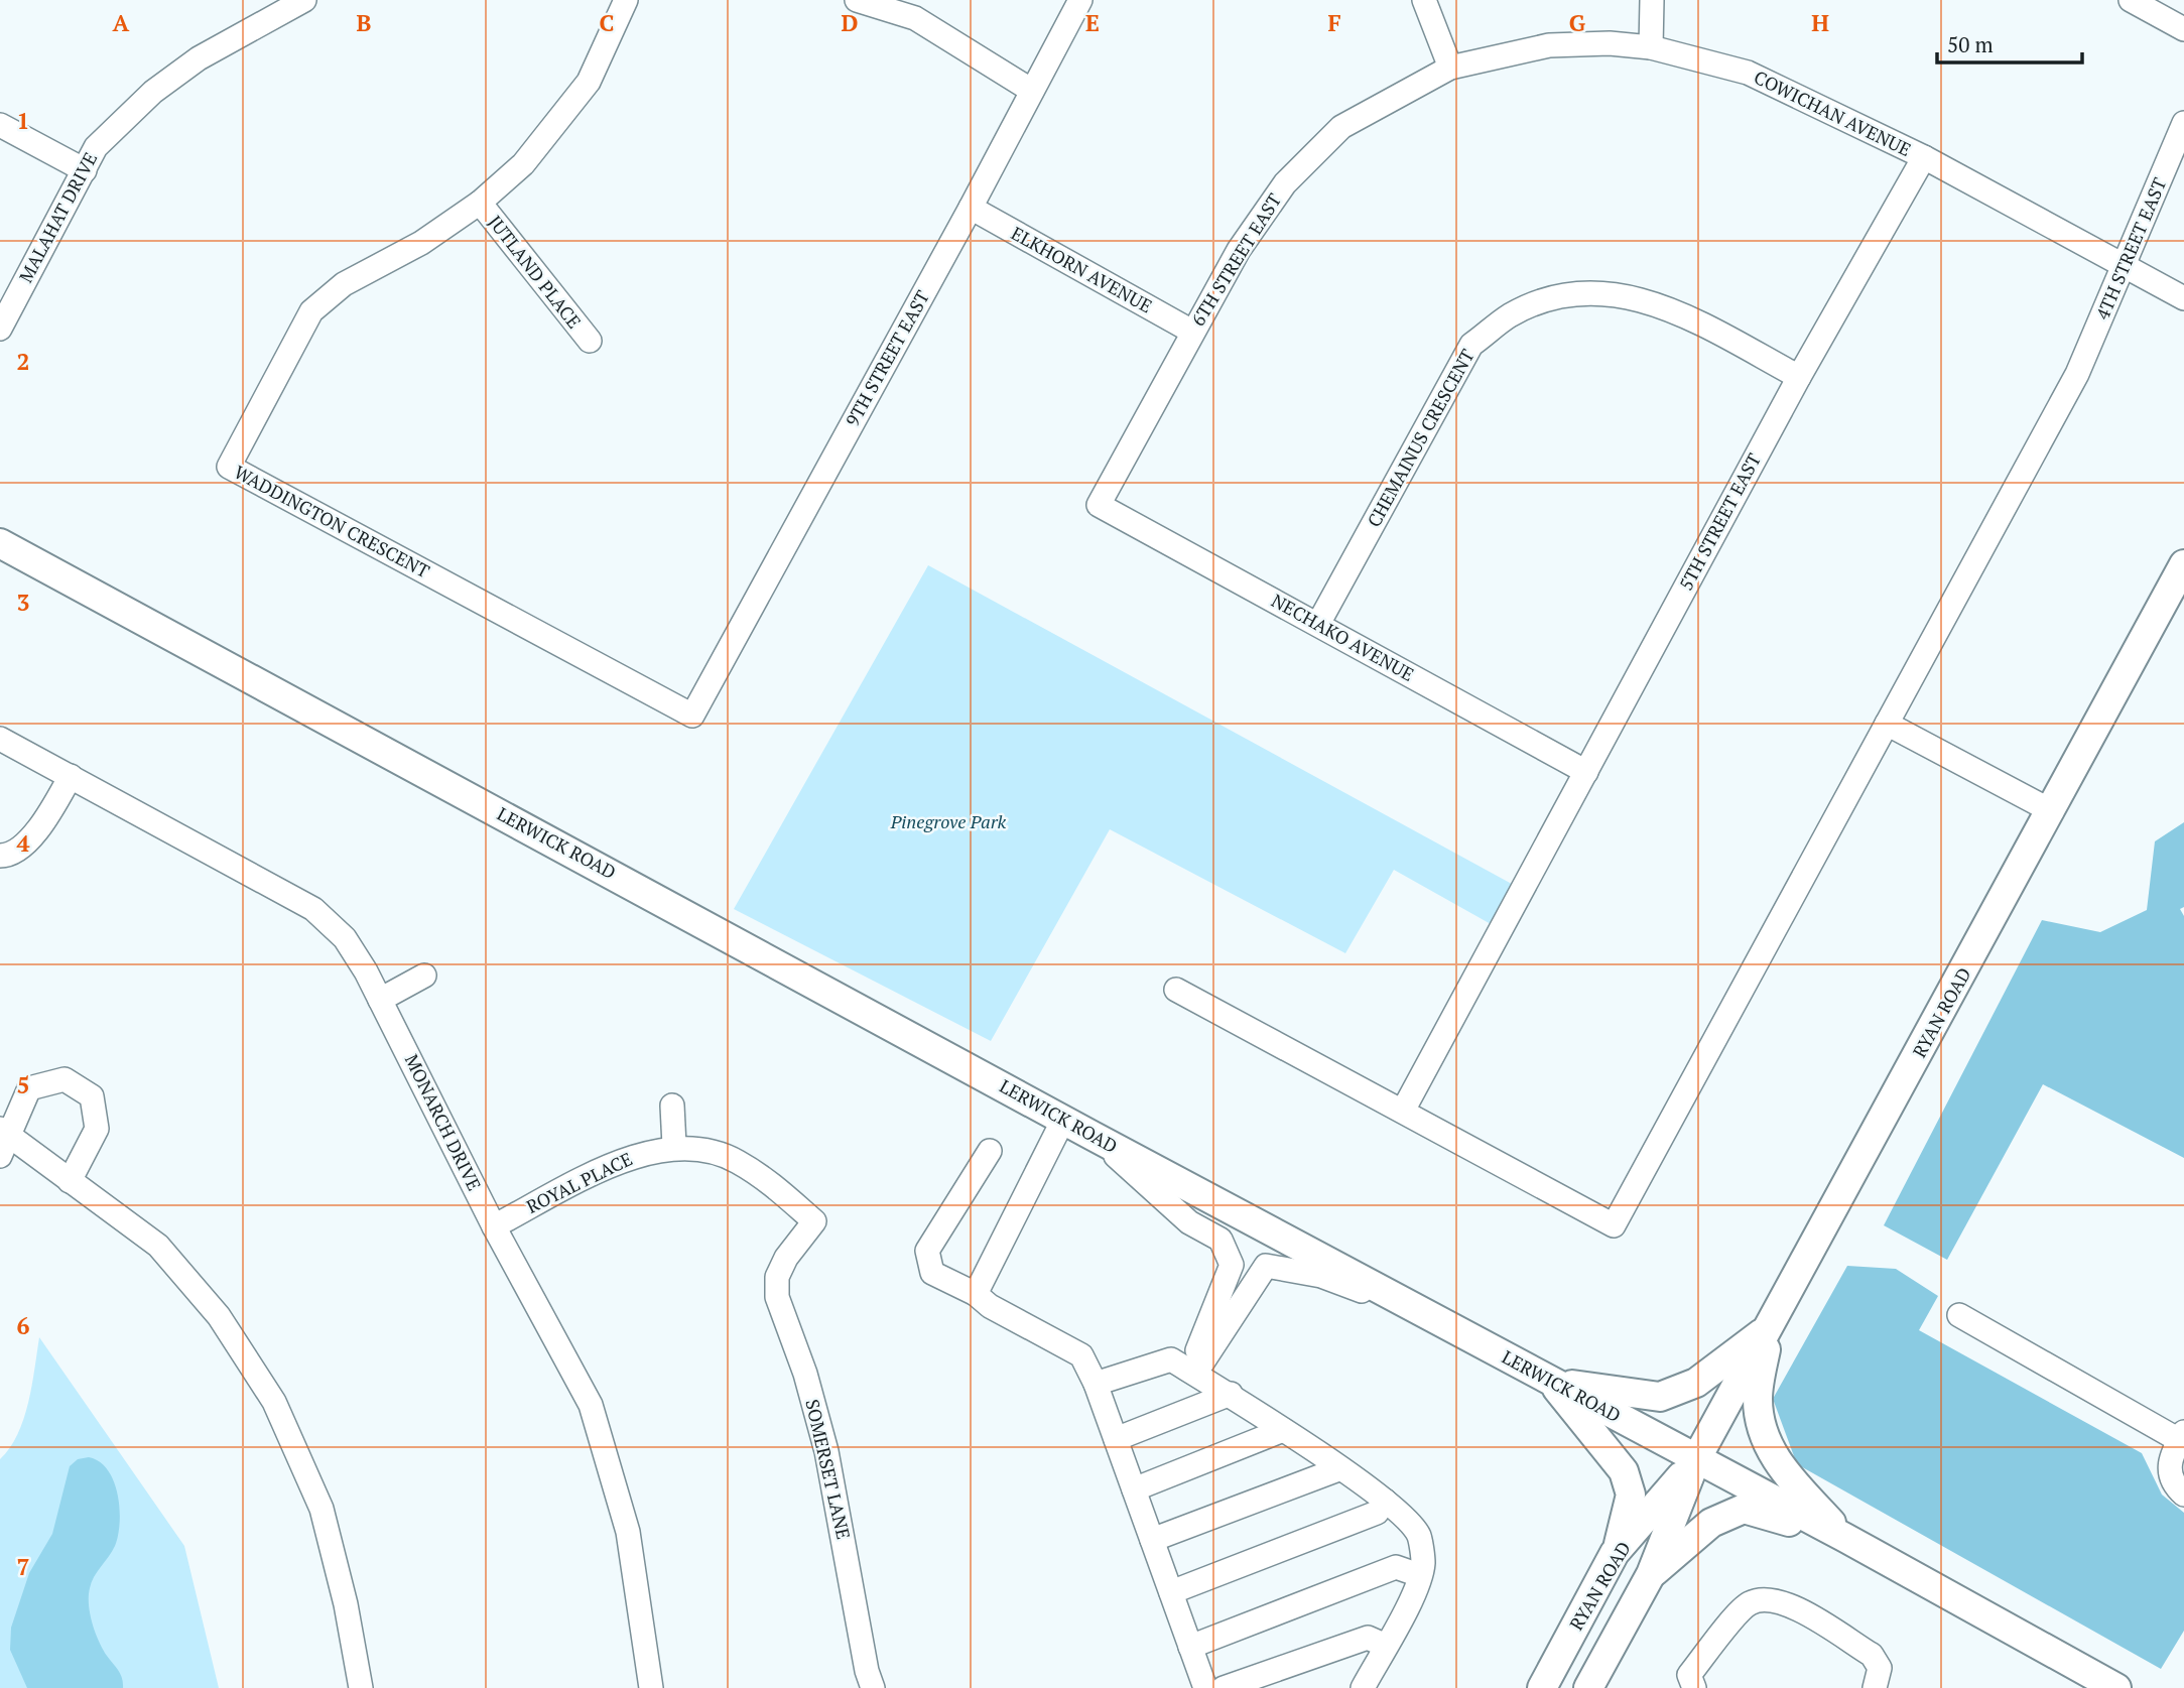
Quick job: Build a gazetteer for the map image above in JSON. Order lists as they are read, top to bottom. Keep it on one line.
{"streets":{"main road":["LERWICK ROAD","RYAN ROAD"],"street":["COWICHAN AVENUE","MALAHAT DRIVE","4TH STREET EAST","6TH STREET EAST","ELKHORN AVENUE","JUTLAND PLACE","9TH STREET EAST","CHEMAINUS CRESCENT","WADDINGTON CRESCENT","5TH STREET EAST","NECHAKO AVENUE","MONARCH DRIVE","ROYAL PLACE","SOMERSET LANE"]},"crossings":[["COWICHAN AVENUE","4TH STREET EAST"],["COWICHAN AVENUE","6TH STREET EAST"],["COWICHAN AVENUE","5TH STREET EAST"],["4TH STREET EAST","5TH STREET EAST"],["6TH STREET EAST","ELKHORN AVENUE"],["6TH STREET EAST","NECHAKO AVENUE"],["ELKHORN AVENUE","9TH STREET EAST"],["JUTLAND PLACE","WADDINGTON CRESCENT"],["9TH STREET EAST","WADDINGTON CRESCENT"],["CHEMAINUS CRESCENT","5TH STREET EAST"],["CHEMAINUS CRESCENT","NECHAKO AVENUE"],["5TH STREET EAST","NECHAKO AVENUE"],["LERWICK ROAD","RYAN ROAD"],["MONARCH DRIVE","ROYAL PLACE"],["ROYAL PLACE","SOMERSET LANE"]],"parks":["Pinegrove Park"],"scale_bar":"50 m","grid":{"columns":["A","B","C","D","E","F","G","H"],"rows":["1","2","3","4","5","6","7"]}}
